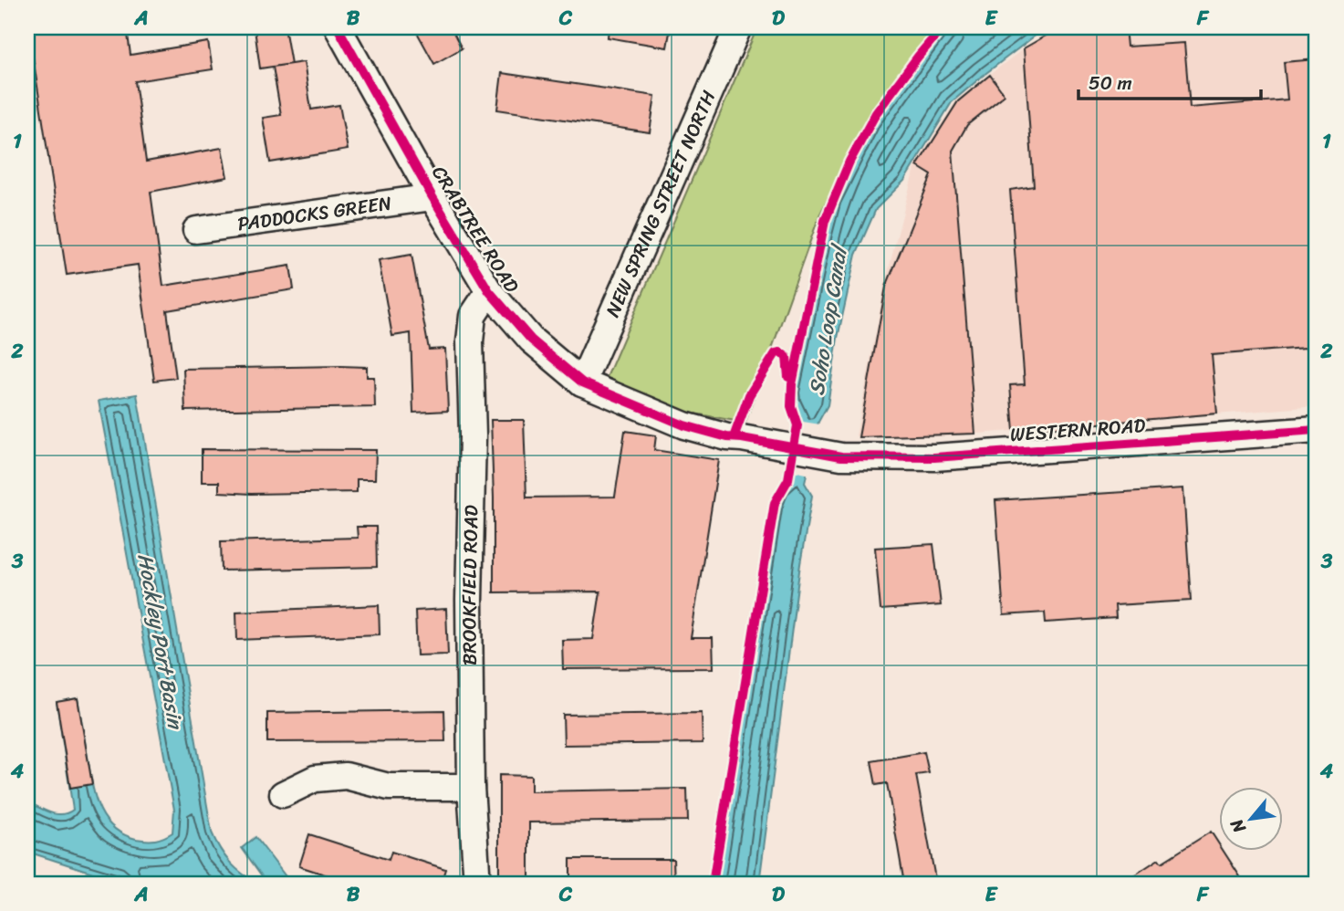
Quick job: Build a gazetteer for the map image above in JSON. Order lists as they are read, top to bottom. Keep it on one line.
{"streets":{"street":["NEW SPRING STREET NORTH","PADDOCKS GREEN","CRABTREE ROAD","WESTERN ROAD","BROOKFIELD ROAD"]},"crossings":[["NEW SPRING STREET NORTH","CRABTREE ROAD"],["PADDOCKS GREEN","CRABTREE ROAD"],["CRABTREE ROAD","WESTERN ROAD"],["CRABTREE ROAD","BROOKFIELD ROAD"]],"water":["Soho Loop Canal","Hockley Port Basin"],"scale_bar":"50 m","north":"bottom left","grid":{"columns":["A","B","C","D","E","F"],"rows":["1","2","3","4"]}}
